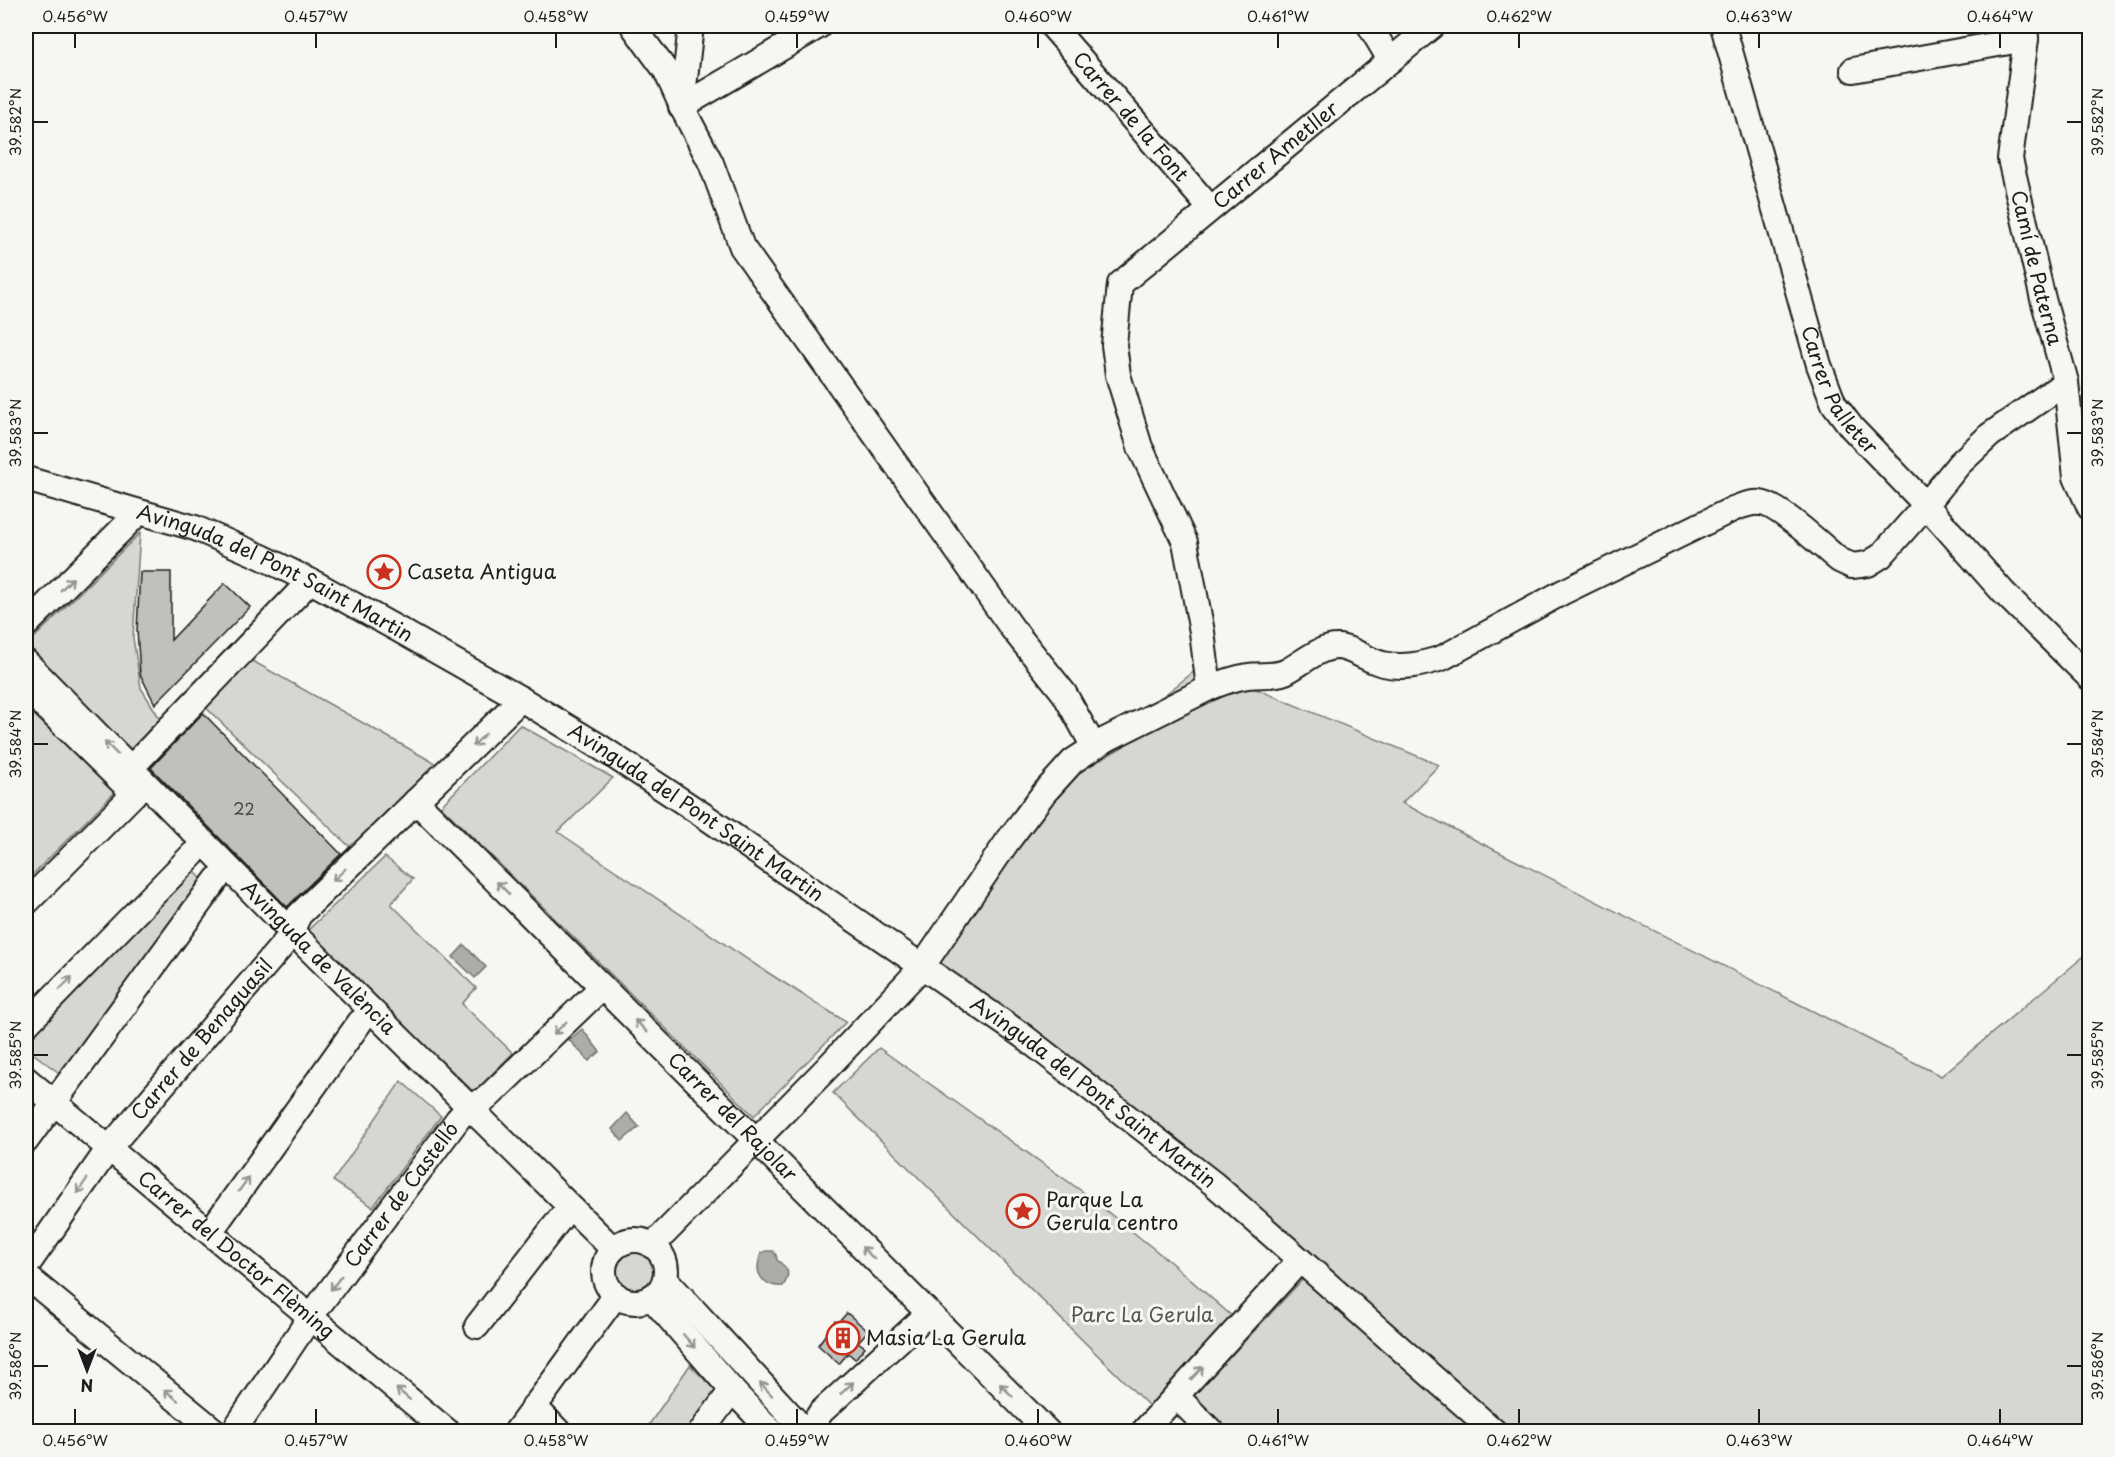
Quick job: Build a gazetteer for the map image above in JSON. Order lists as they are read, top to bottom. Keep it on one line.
{"streets":{"street":["Carrer de la Font","Carrer Ametller","Camí de Paterna","Carrer Palleter","Avinguda del Pont Saint Martin","Avinguda de València","Carrer de Benaguasil","Carrer del Rajolar","Carrer de Castelló","Carrer del Doctor Flèming"]},"crossings":[["Carrer de la Font","Carrer Ametller"],["Avinguda del Pont Saint Martin","Carrer de Benaguasil"],["Avinguda de València","Carrer de Benaguasil"],["Avinguda de València","Carrer de Castelló"],["Carrer de Benaguasil","Carrer del Rajolar"],["Carrer de Benaguasil","Carrer del Doctor Flèming"],["Carrer del Rajolar","Carrer de Castelló"],["Carrer de Castelló","Carrer del Doctor Flèming"]],"parks":["Parc La Gerula"],"places":{"place":["Caseta Antigua","Parque La Gerula centro"],"building":["Masia La Gerula"]},"house_numbers":["22"],"north":"bottom","coordinates":["0.456°W","0.457°W","0.458°W","0.459°W","0.460°W","0.461°W","0.462°W","0.463°W","0.464°W","39.582°N","39.583°N","39.584°N","39.585°N","39.586°N"]}
